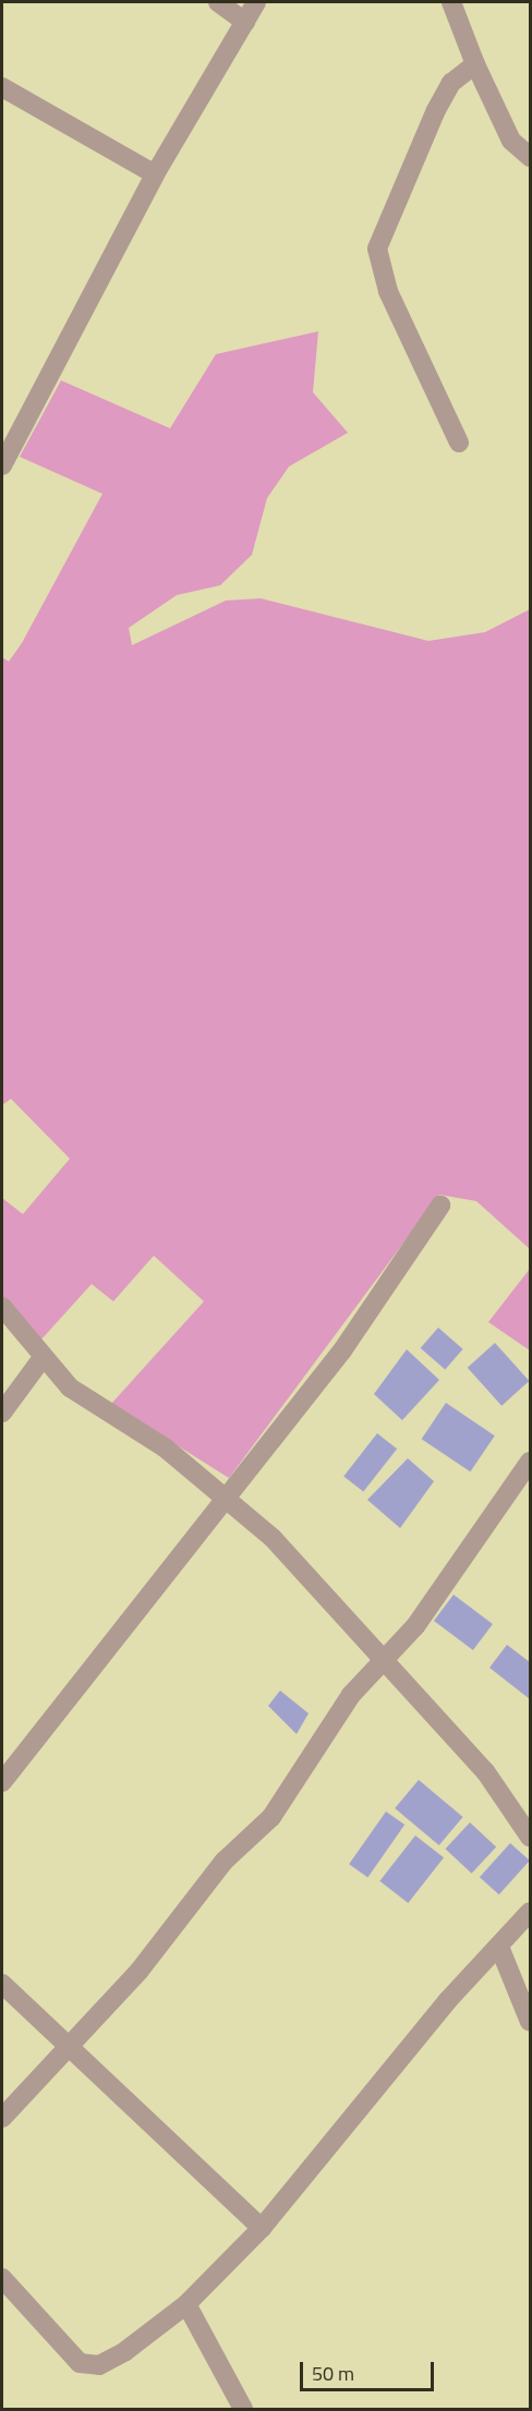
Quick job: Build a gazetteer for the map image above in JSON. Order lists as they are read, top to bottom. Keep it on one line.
{"scale_bar":"50 m"}
